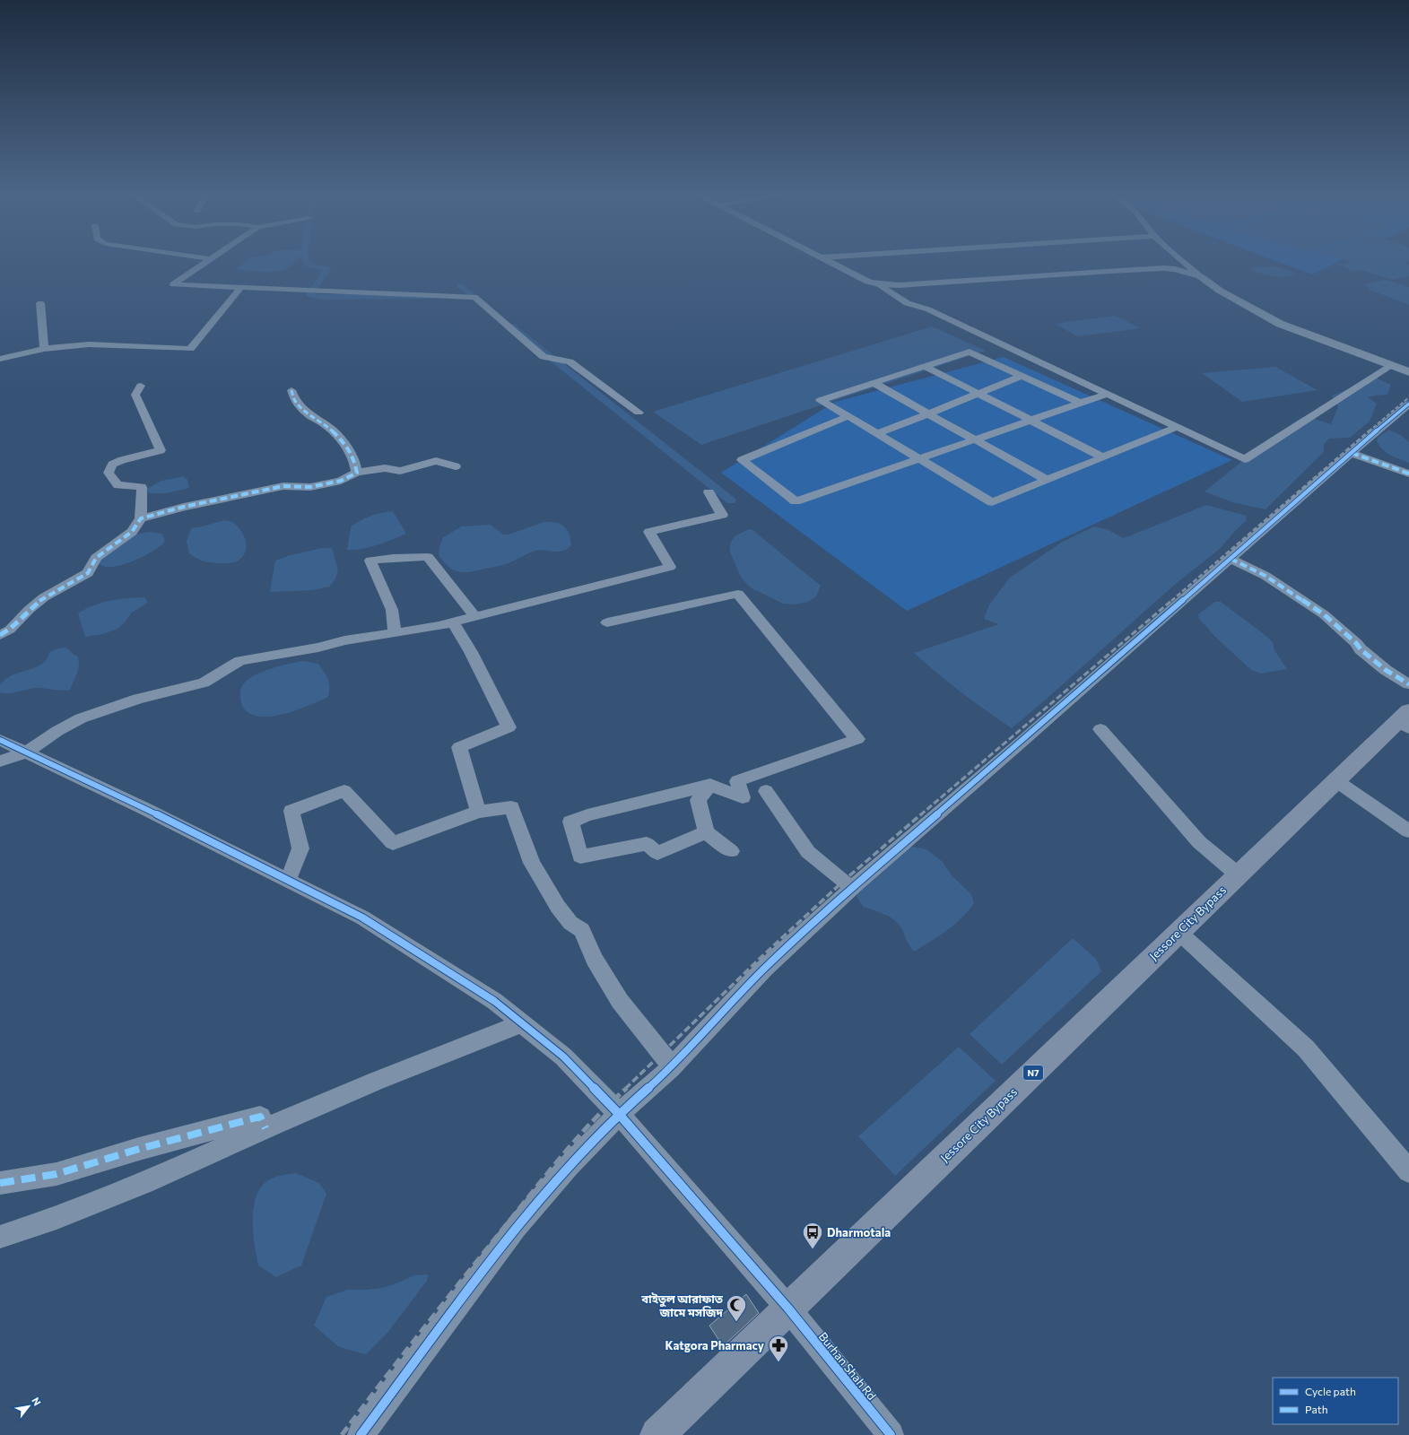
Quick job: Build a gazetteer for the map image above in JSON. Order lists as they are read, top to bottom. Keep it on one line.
{"streets":{"highway":["Jessore City Bypass","N7"],"street":["Burhan Shah Rd"]},"crossings":[["Jessore City Bypass","Burhan Shah Rd"]],"places":{"bus stop":["Dharmotala"],"mosque":["বাইতুল আরাফাত জামে মসজিদ"],"pharmacy":["Katgora Pharmacy"]},"legend":["Cycle path","Path"],"north":"top right"}
